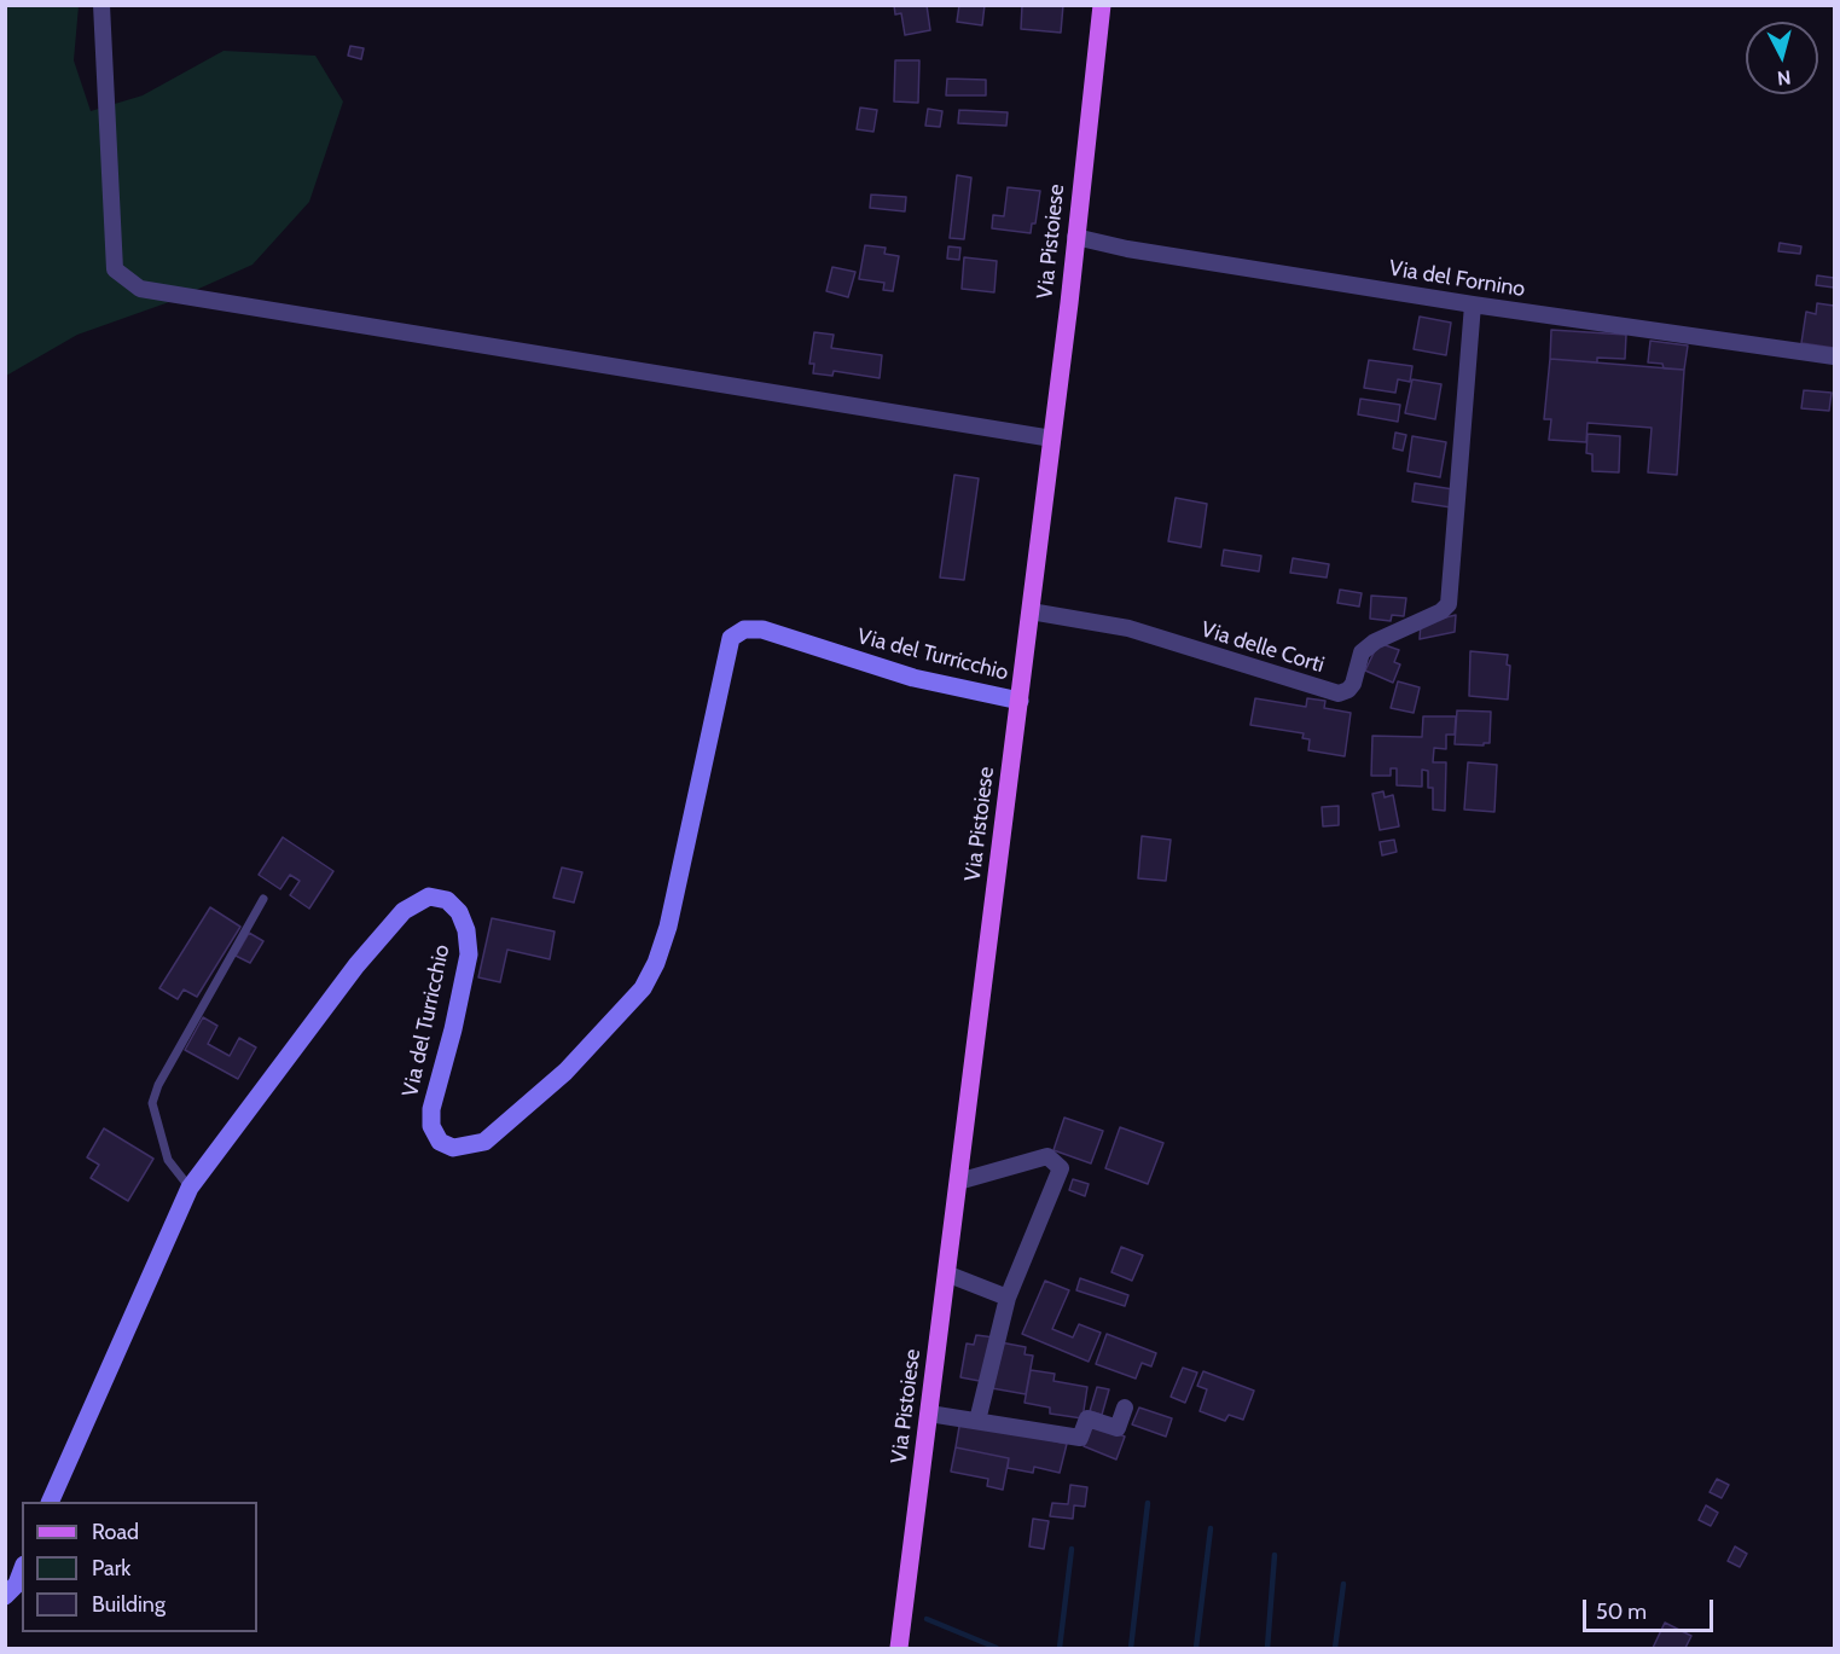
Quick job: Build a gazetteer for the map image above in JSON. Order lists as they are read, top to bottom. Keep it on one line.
{"streets":{"main road":["Via Pistoiese"],"street":["Via del Fornino","Via delle Corti","Via del Turricchio"]},"crossings":[["Via Pistoiese","Via del Fornino"],["Via Pistoiese","Via delle Corti"],["Via Pistoiese","Via del Turricchio"],["Via del Fornino","Via delle Corti"]],"legend":["Road","Park","Building"],"scale_bar":"50 m","north":"bottom"}
